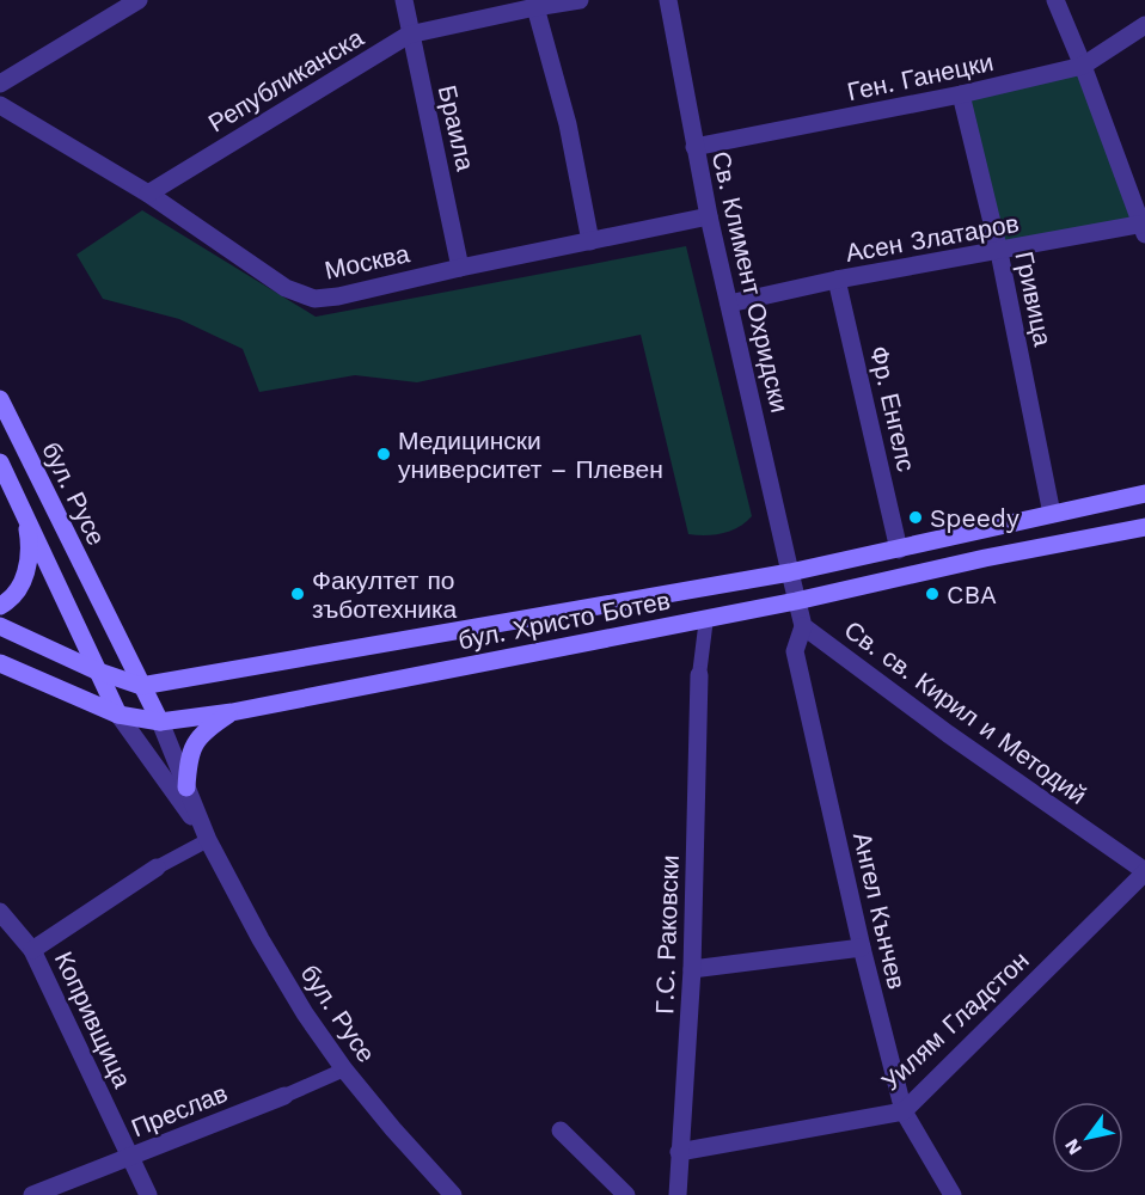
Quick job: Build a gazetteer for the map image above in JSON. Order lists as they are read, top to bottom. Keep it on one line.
{"streets":{"main road":["бул. Русе","бул. Христо Ботев"],"street":["Ген. Ганецки","Републиканска","Браила","Асен Златаров","Москва","Св. Климент Охридски","Гривица","Фр. Енгелс","Св. св. Кирил и Методий","Ангел Кънчев","Г.С. Раковски","Копривщица","Уилям Гладстон","Преслав"]},"crossings":[["Ген. Ганецки","Св. Климент Охридски"],["Ген. Ганецки","Гривица"],["Републиканска","Браила"],["Републиканска","Москва"],["Браила","Москва"],["Асен Златаров","Св. Климент Охридски"],["Асен Златаров","Гривица"],["Асен Златаров","Фр. Енгелс"],["Москва","Св. Климент Охридски"],["Св. Климент Охридски","бул. Христо Ботев"],["Св. Климент Охридски","Св. св. Кирил и Методий"],["Гривица","бул. Христо Ботев"],["Фр. Енгелс","бул. Христо Ботев"],["бул. Русе","бул. Христо Ботев"],["бул. Русе","Преслав"],["бул. Христо Ботев","Св. св. Кирил и Методий"],["Св. св. Кирил и Методий","Ангел Кънчев"],["Св. св. Кирил и Методий","Уилям Гладстон"],["Ангел Кънчев","Уилям Гладстон"],["Г.С. Раковски","Уилям Гладстон"],["Копривщица","Преслав"]],"places":["Медицински университет – Плевен","Speedy","Факултет по зъботехника","CBA"],"north":"bottom left"}
